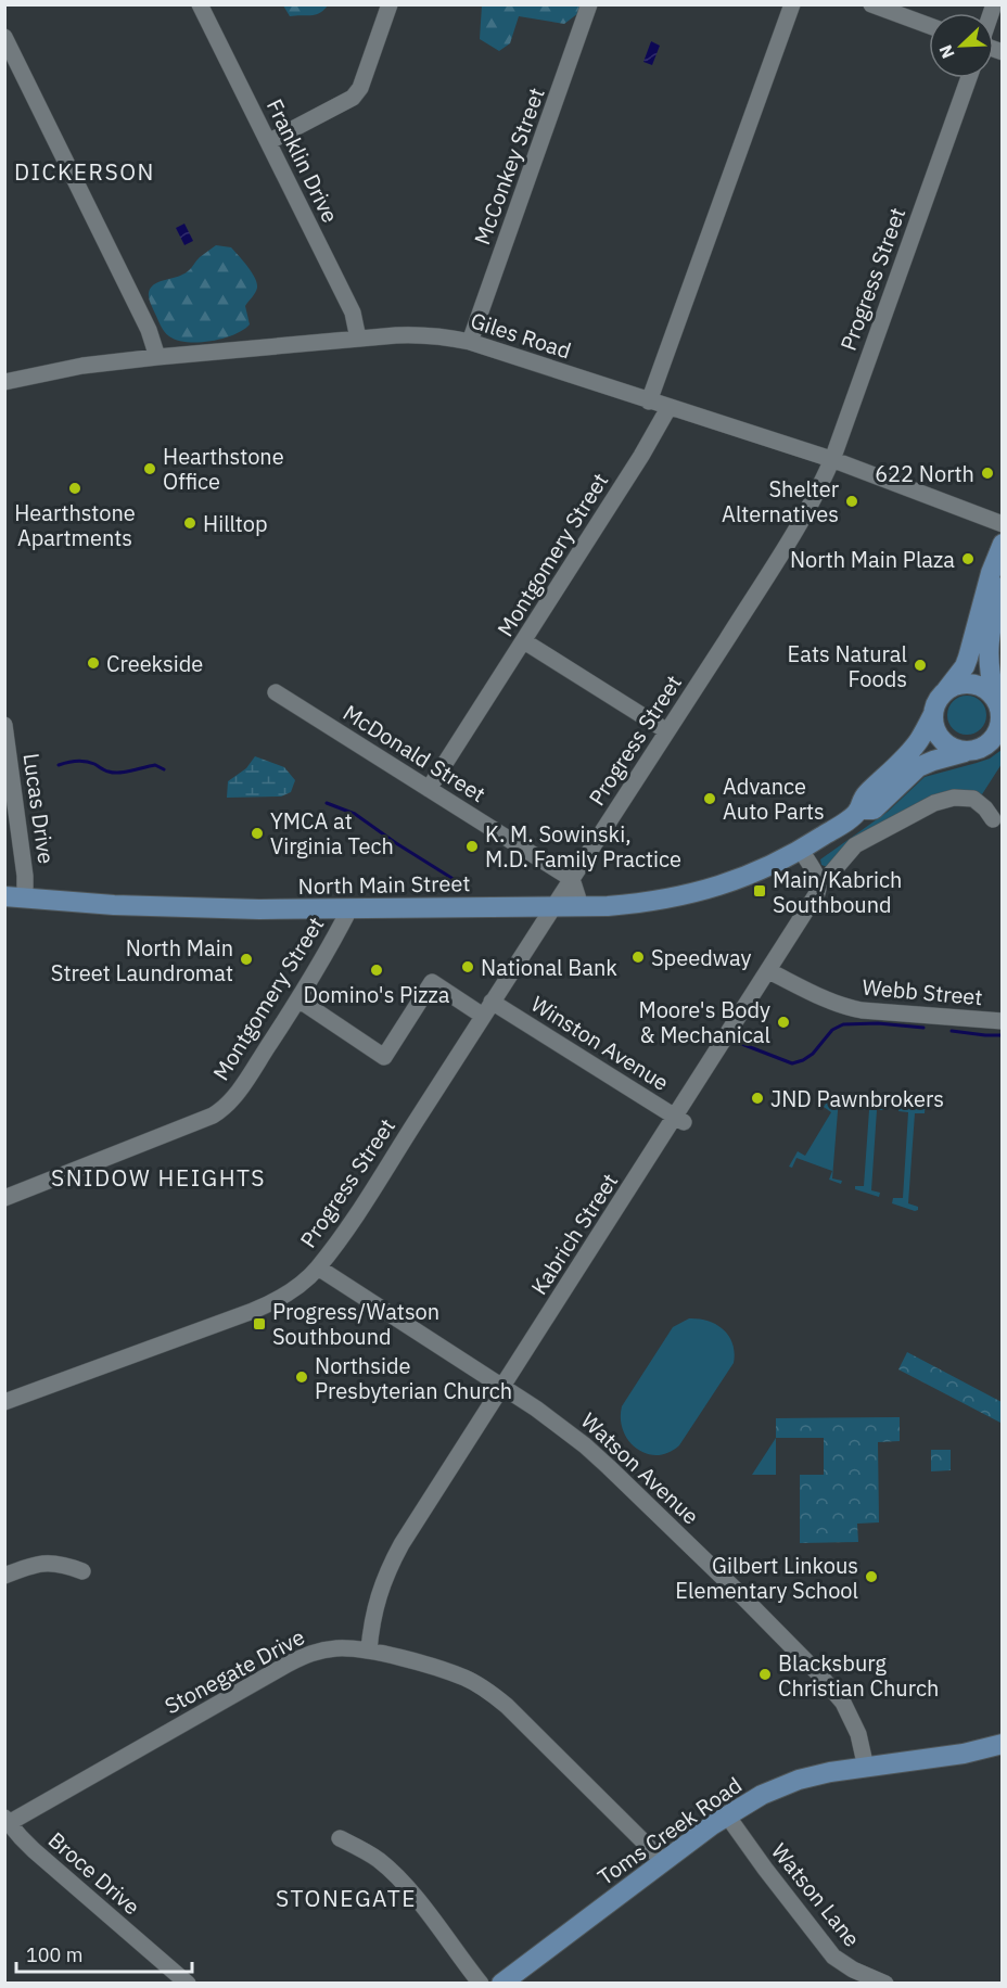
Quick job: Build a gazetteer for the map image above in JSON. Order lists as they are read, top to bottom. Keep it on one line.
{"streets":{"main road":["North Main Street","Toms Creek Road"],"street":["Franklin Drive","McConkey Street","Progress Street","Giles Road","Montgomery Street","McDonald Street","Lucas Drive","Webb Street","Winston Avenue","Kabrich Street","Watson Avenue","Stonegate Drive","Broce Drive","Watson Lane"]},"crossings":[["Franklin Drive","Giles Road"],["McConkey Street","Giles Road"],["Progress Street","Giles Road"],["Progress Street","McDonald Street"],["Progress Street","North Main Street"],["Progress Street","Winston Avenue"],["Progress Street","Watson Avenue"],["Giles Road","Montgomery Street"],["Montgomery Street","McDonald Street"],["Montgomery Street","North Main Street"],["Montgomery Street","Winston Avenue"],["Lucas Drive","North Main Street"],["Webb Street","Kabrich Street"],["Winston Avenue","Kabrich Street"],["Kabrich Street","Watson Avenue"],["Kabrich Street","Stonegate Drive"],["Watson Avenue","Toms Creek Road"],["Stonegate Drive","Toms Creek Road"],["Stonegate Drive","Broce Drive"],["Toms Creek Road","Watson Lane"]],"districts":["DICKERSON","SNIDOW HEIGHTS","STONEGATE"],"places":{"other":["Hearthstone Office","622 North","Hearthstone Apartments","Shelter Alternatives","Hilltop","North Main Plaza","Creekside","Eats Natural Foods","Advance Auto Parts","YMCA at Virginia Tech","K. M. Sowinski, M.D. Family Practice","Speedway","North Main Street Laundromat","National Bank","Domino's Pizza","Moore's Body & Mechanical","JND Pawnbrokers","Northside Presbyterian Church","Gilbert Linkous Elementary School","Blacksburg Christian Church"],"transit":["Main/Kabrich Southbound","Progress/Watson Southbound"]},"scale_bar":"100 m","north":"bottom left"}
